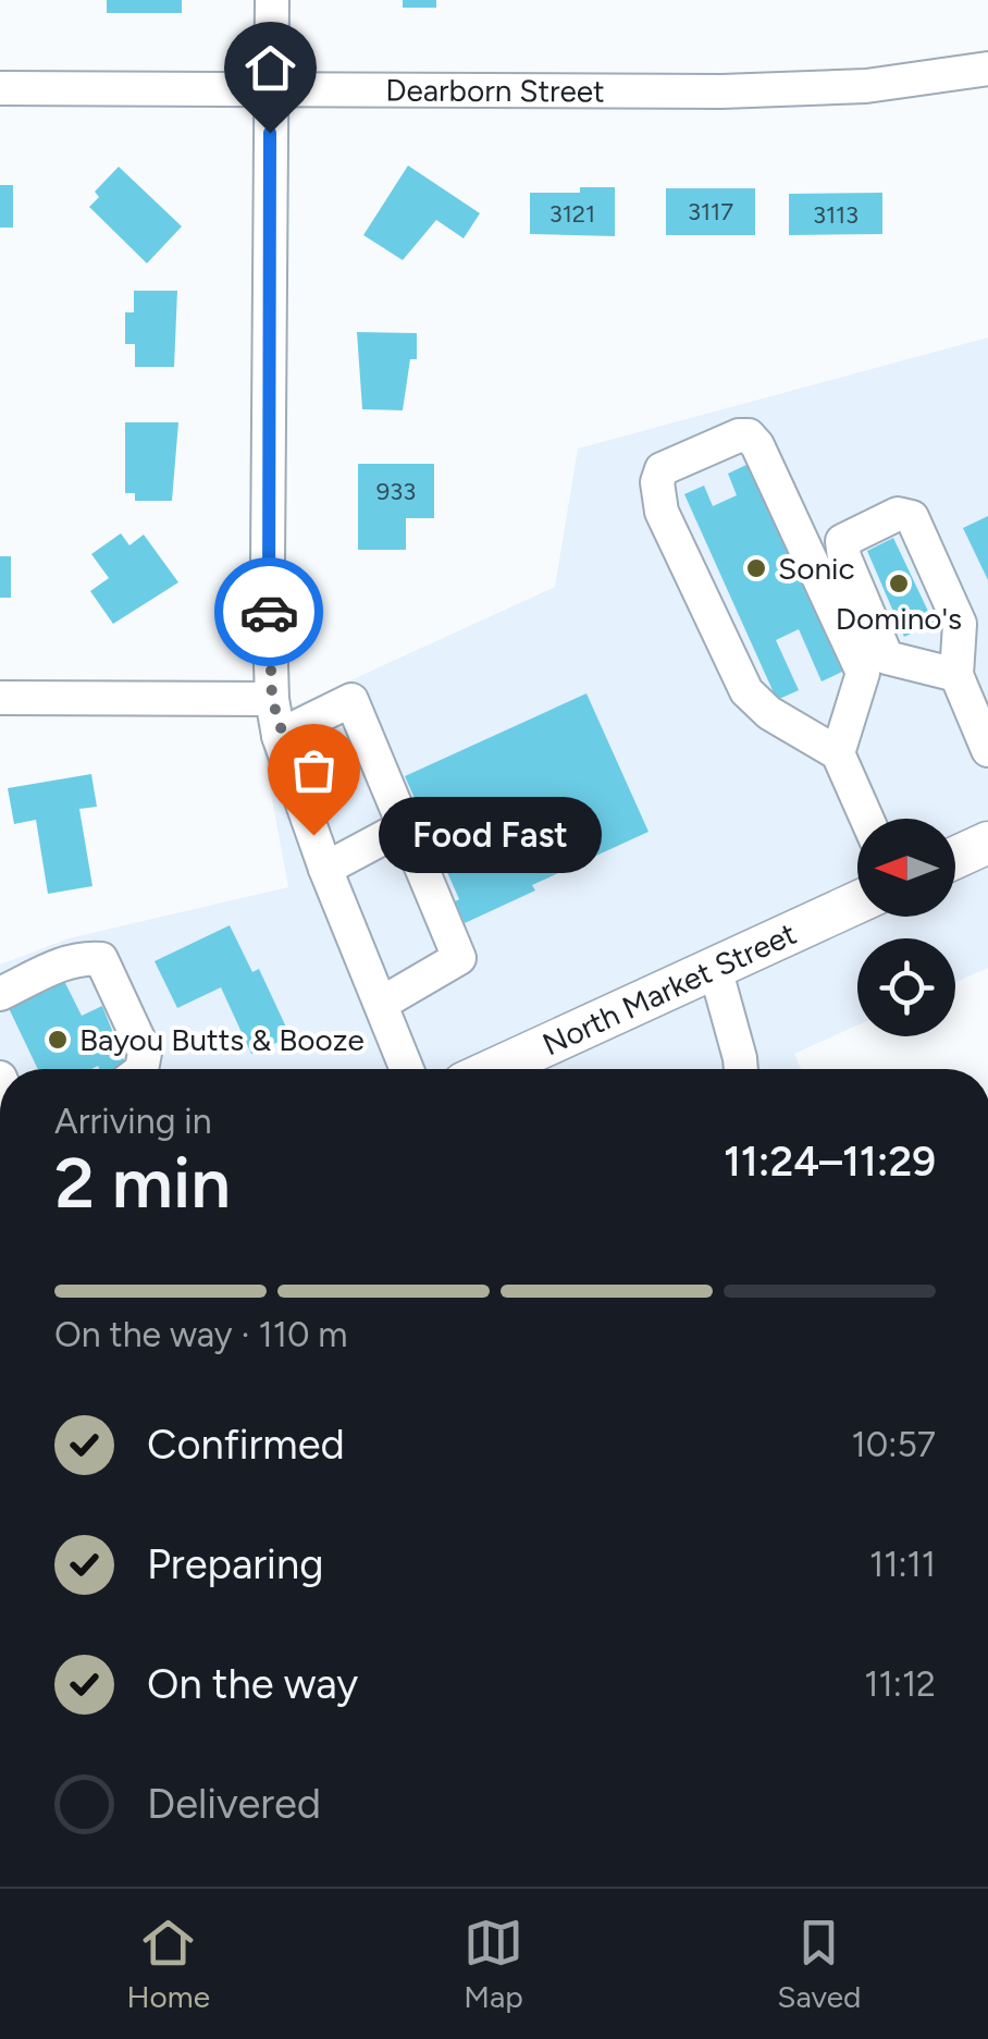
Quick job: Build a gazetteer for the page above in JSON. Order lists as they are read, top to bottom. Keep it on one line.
{"streets":{"main road":["North Market Street"],"street":["Dearborn Street"]},"places":["Sonic","Domino's","Food Fast","Bayou Butts & Booze"],"house_numbers":["3117","3121","3113","933"],"north":"left","page":{"bubble":"Food Fast","heading":["2 min","Arriving in","11:24–11:29"],"bar":"On the way · 110 m","list":[["Confirmed","10:57"],["Preparing","11:11"],["On the way","11:12"],"Delivered"],"tabs":["Home","Map","Saved"]}}
